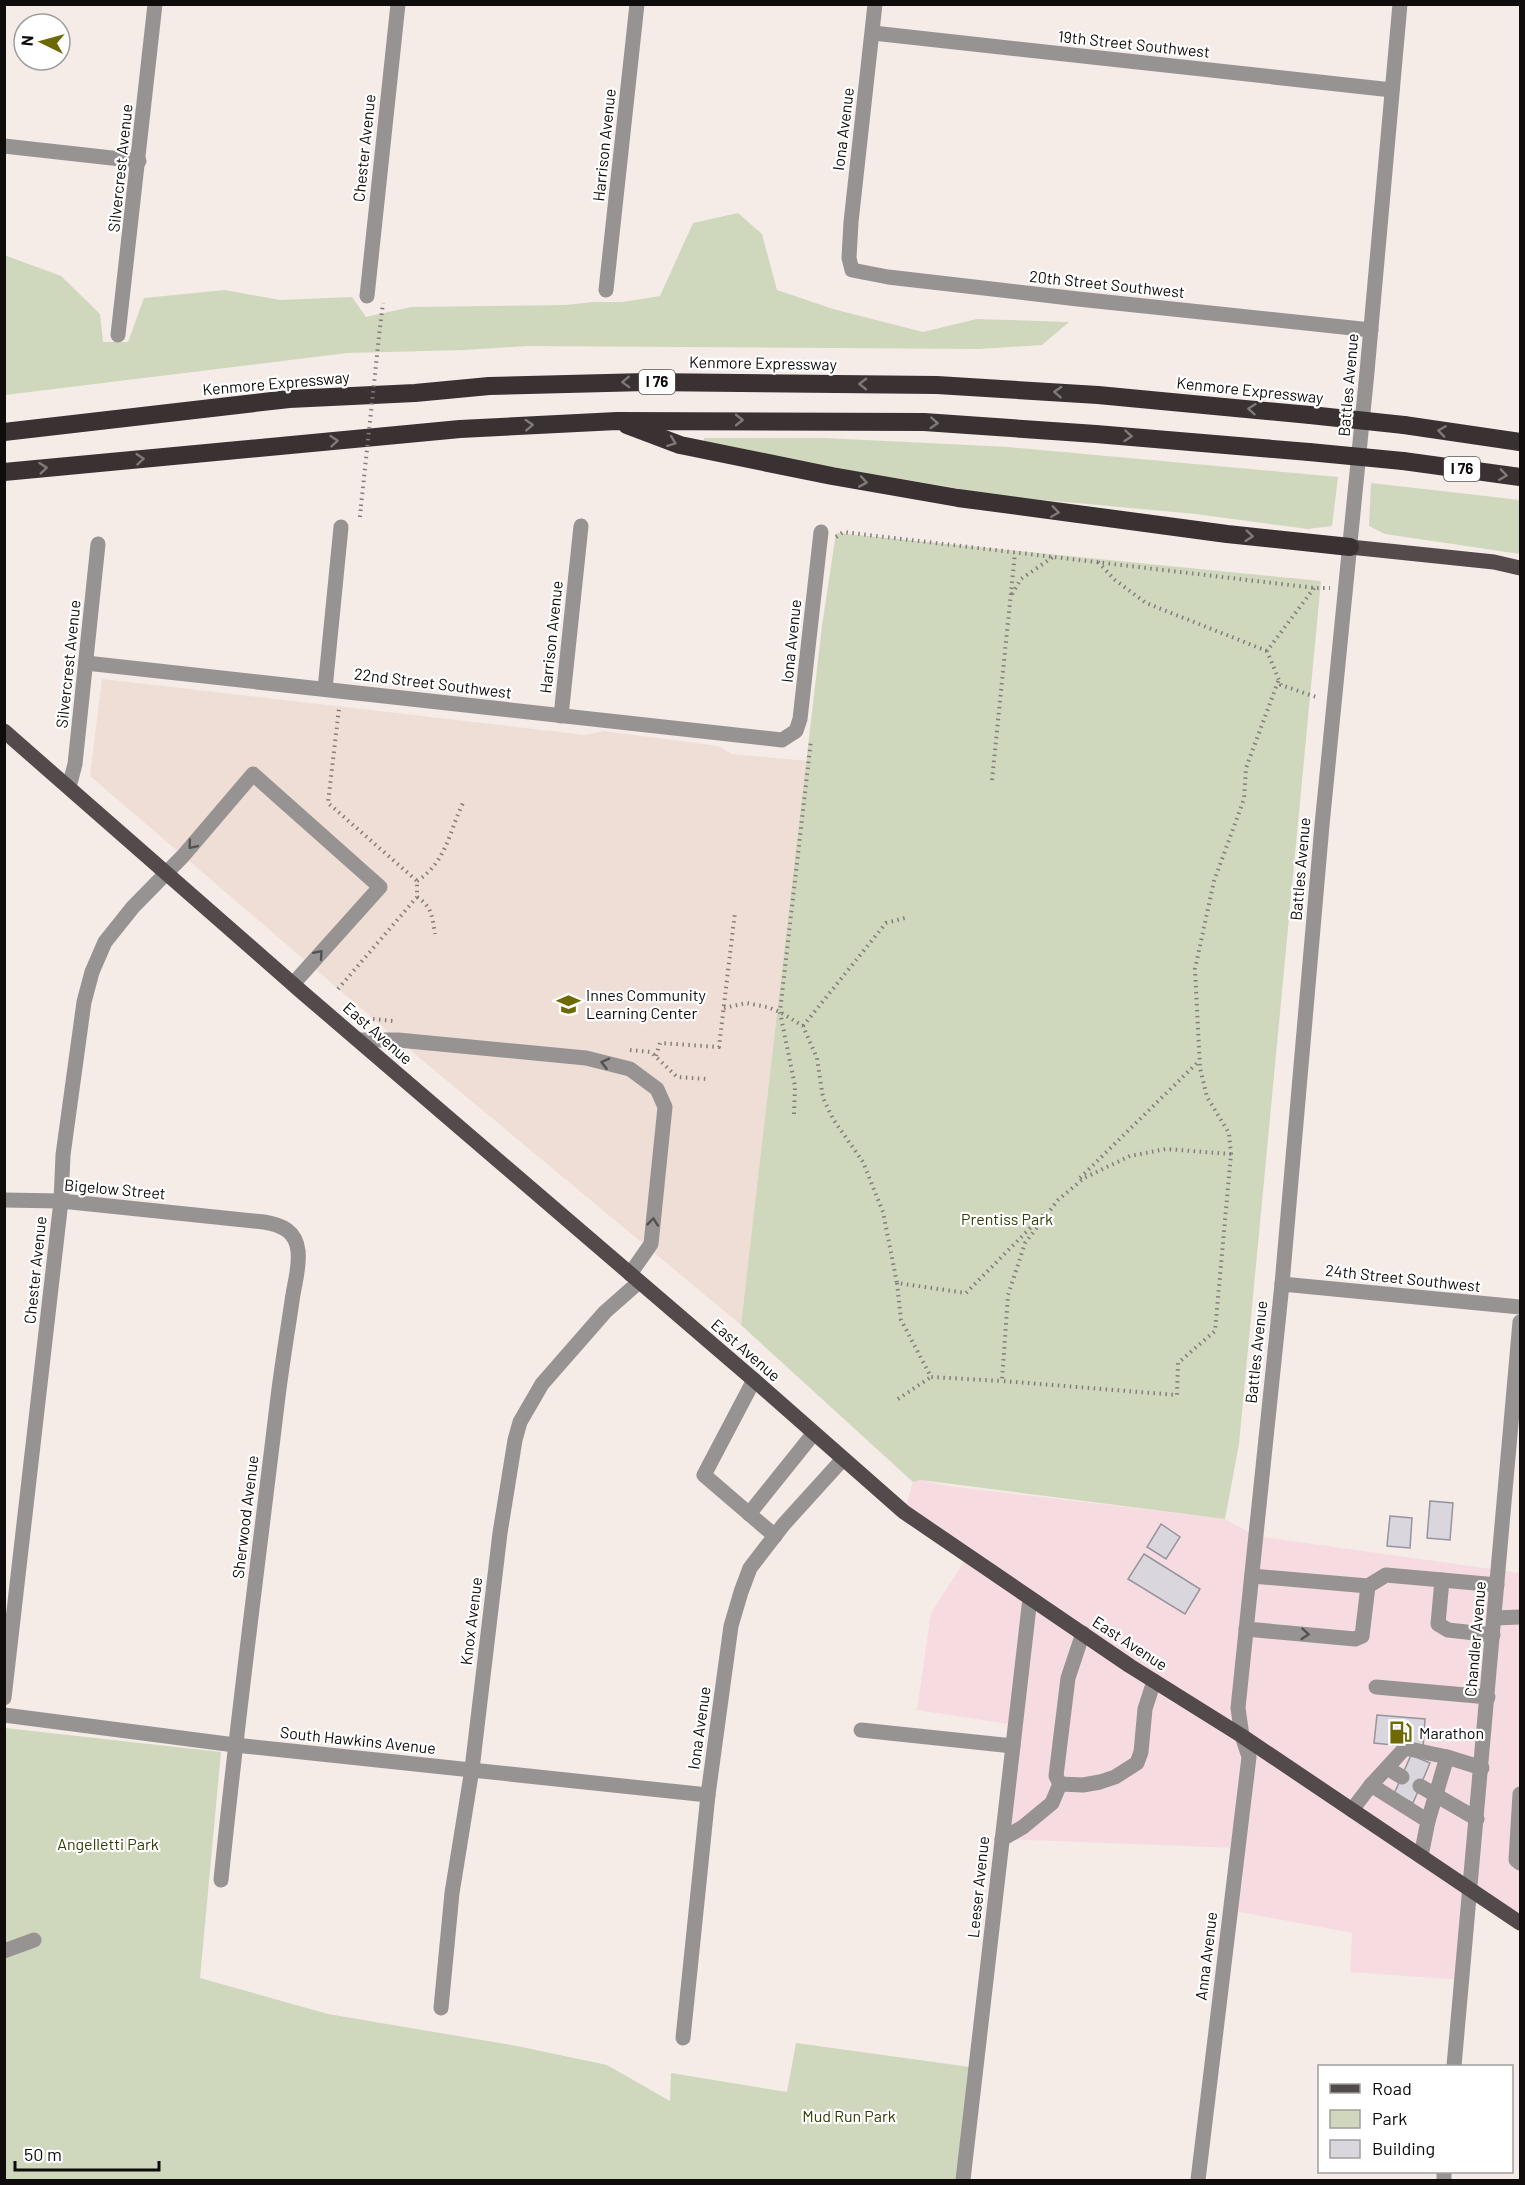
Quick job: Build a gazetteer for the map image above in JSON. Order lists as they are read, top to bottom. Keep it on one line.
{"streets":{"highway":["Kenmore Expressway","I 76"],"main road":["East Avenue"],"street":["19th Street Southwest","Iona Avenue","Harrison Avenue","Chester Avenue","Silvercrest Avenue","20th Street Southwest","Battles Avenue","22nd Street Southwest","Bigelow Street","24th Street Southwest","Sherwood Avenue","Knox Avenue","Chandler Avenue","South Hawkins Avenue","Leeser Avenue","Anna Avenue"]},"crossings":[["19th Street Southwest","Iona Avenue"],["19th Street Southwest","Battles Avenue"],["Iona Avenue","20th Street Southwest"],["Iona Avenue","22nd Street Southwest"],["Iona Avenue","East Avenue"],["Iona Avenue","South Hawkins Avenue"],["Harrison Avenue","22nd Street Southwest"],["Chester Avenue","East Avenue"],["Chester Avenue","Bigelow Street"],["Silvercrest Avenue","22nd Street Southwest"],["Silvercrest Avenue","East Avenue"],["20th Street Southwest","Battles Avenue"],["Battles Avenue","East Avenue"],["Battles Avenue","24th Street Southwest"],["Battles Avenue","Anna Avenue"],["East Avenue","Knox Avenue"],["East Avenue","Chandler Avenue"],["East Avenue","Leeser Avenue"],["East Avenue","Anna Avenue"],["Bigelow Street","Sherwood Avenue"],["Sherwood Avenue","South Hawkins Avenue"],["Knox Avenue","South Hawkins Avenue"]],"parks":["Prentiss Park","Angelletti Park","Mud Run Park"],"places":{"school or university":["Innes Community Learning Center"],"fuel station":["Marathon"]},"legend":["Road","Park","Building"],"scale_bar":"50 m","north":"left"}
